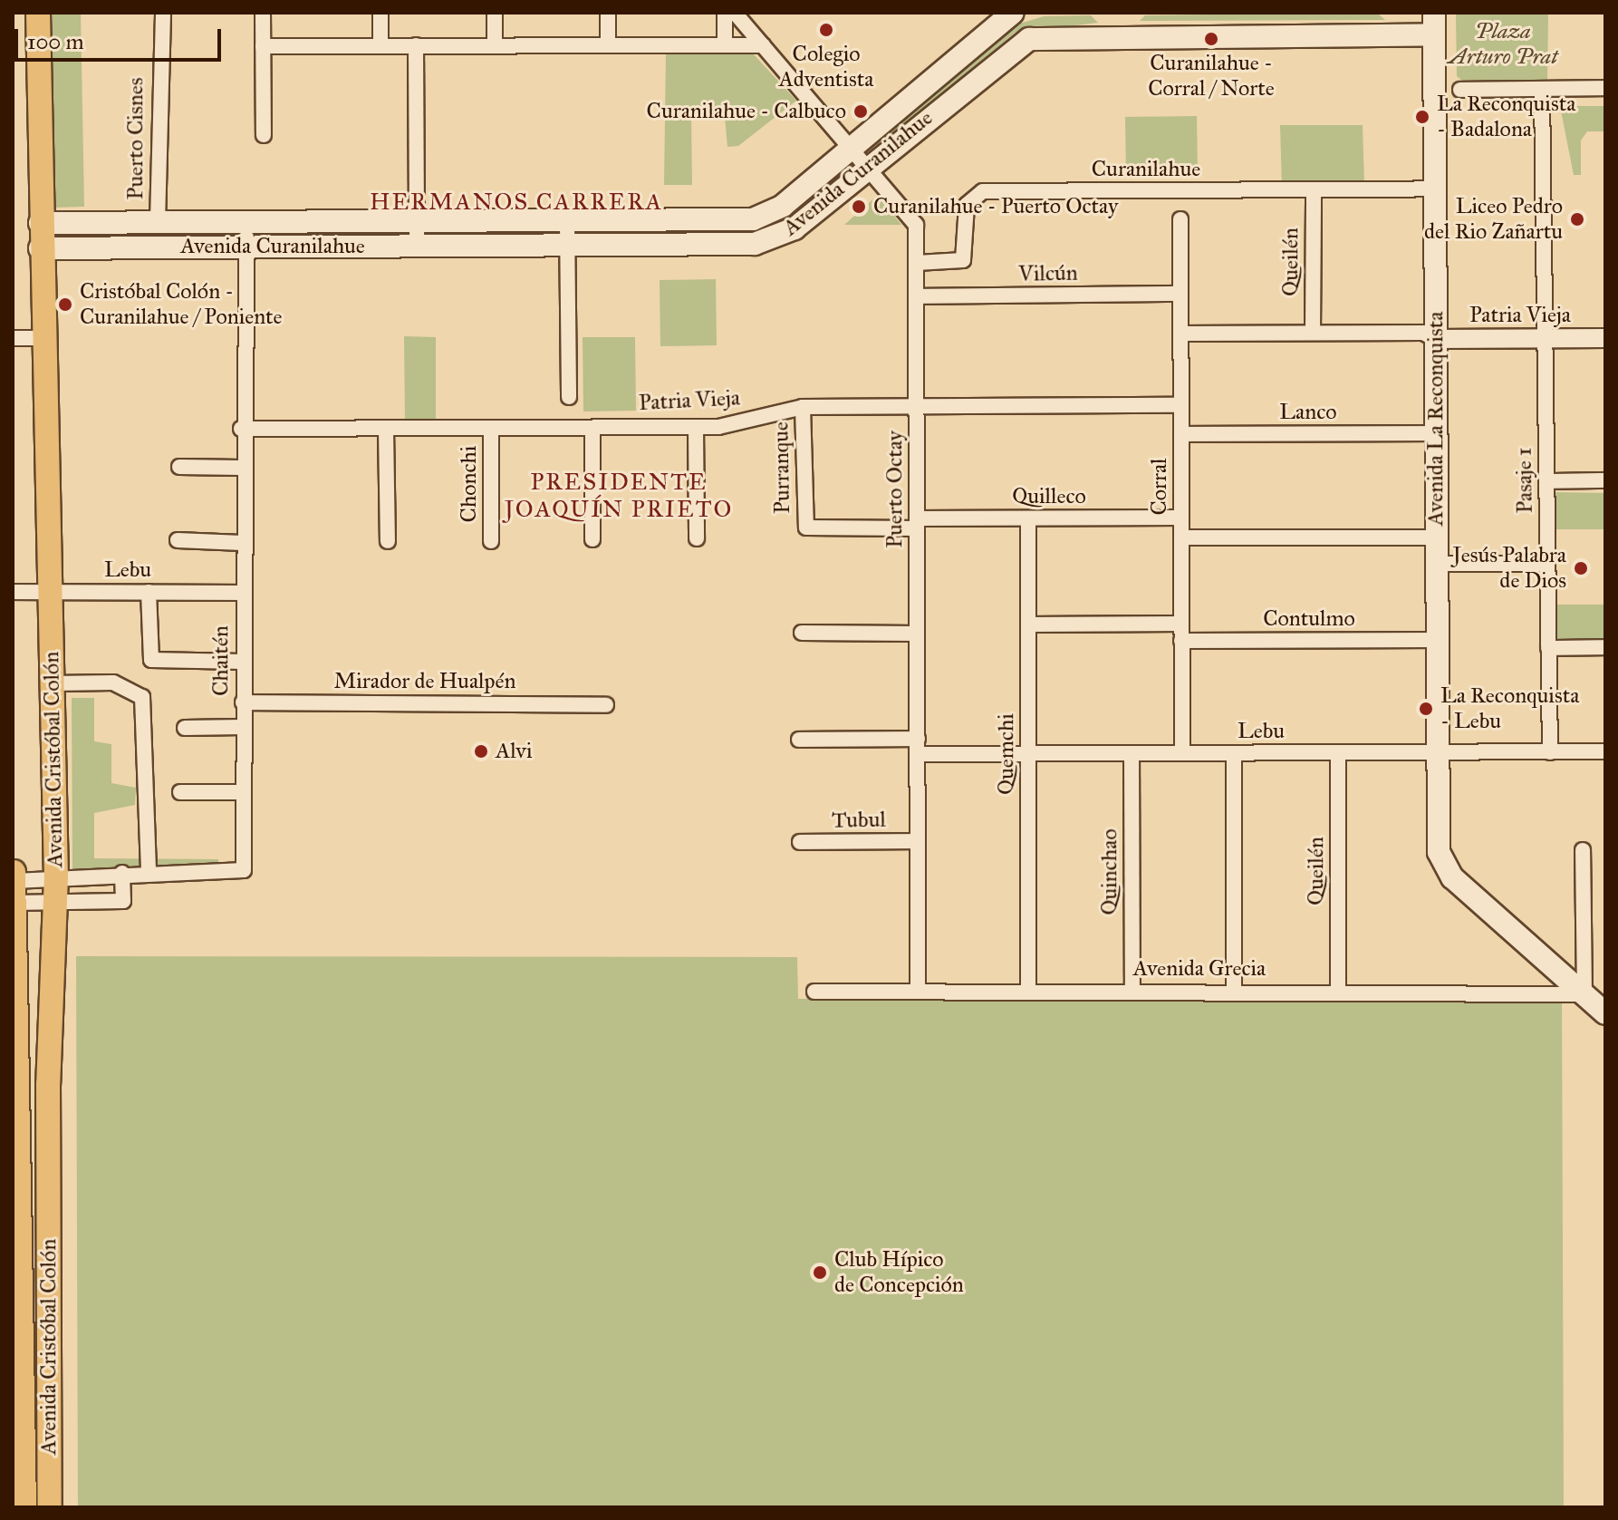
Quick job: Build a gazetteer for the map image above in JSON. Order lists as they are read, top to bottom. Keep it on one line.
{"streets":{"main road":["Avenida Curanilahue","Avenida La Reconquista","Avenida Cristóbal Colón"],"street":["Puerto Cisnes","Curanilahue","Queilén","Vilcún","Patria Vieja","Lanco","Purranque","Pasaje 1","Chonchi","Corral","Puerto Octay","Quilleco","Lebu","Contulmo","Chaitén","Mirador de Hualpén","Quemchi","Tubul","Quinchao","Avenida Grecia"]},"crossings":[["Puerto Cisnes","Avenida Curanilahue"],["Curanilahue","Queilén"],["Curanilahue","Avenida La Reconquista"],["Curanilahue","Puerto Octay"],["Avenida Curanilahue","Avenida La Reconquista"],["Avenida Curanilahue","Puerto Octay"],["Avenida Curanilahue","Chaitén"],["Avenida Curanilahue","Avenida Cristóbal Colón"],["Queilén","Lebu"],["Queilén","Avenida Grecia"],["Vilcún","Corral"],["Vilcún","Puerto Octay"],["Patria Vieja","Avenida La Reconquista"],["Patria Vieja","Purranque"],["Patria Vieja","Pasaje 1"],["Patria Vieja","Chonchi"],["Patria Vieja","Corral"],["Patria Vieja","Puerto Octay"],["Patria Vieja","Chaitén"],["Lanco","Avenida La Reconquista"],["Lanco","Corral"],["Avenida La Reconquista","Lebu"],["Avenida La Reconquista","Contulmo"],["Avenida La Reconquista","Avenida Grecia"],["Purranque","Quilleco"],["Pasaje 1","Lebu"],["Corral","Quilleco"],["Corral","Lebu"],["Corral","Contulmo"],["Puerto Octay","Quilleco"],["Puerto Octay","Lebu"],["Puerto Octay","Tubul"],["Puerto Octay","Avenida Grecia"],["Quilleco","Quemchi"],["Lebu","Chaitén"],["Lebu","Quemchi"],["Lebu","Avenida Cristóbal Colón"],["Lebu","Quinchao"],["Chaitén","Mirador de Hualpén"],["Chaitén","Avenida Cristóbal Colón"],["Quemchi","Avenida Grecia"],["Quinchao","Avenida Grecia"]],"districts":["HERMANOS CARRERA","PRESIDENTE JOAQUÍN PRIETO"],"parks":["Plaza Arturo Prat"],"places":["Colegio Adventista","Curanilahue - Corral / Norte","Curanilahue - Calbuco","La Reconquista - Badalona","Curanilahue - Puerto Octay","Liceo Pedro del Rio Zañartu","Cristóbal Colón - Curanilahue / Poniente","Jesús Palabra de Dios","La Reconquista - Lebu","Alvi","Club Hípico de Concepción"],"scale_bar":"100 m"}
